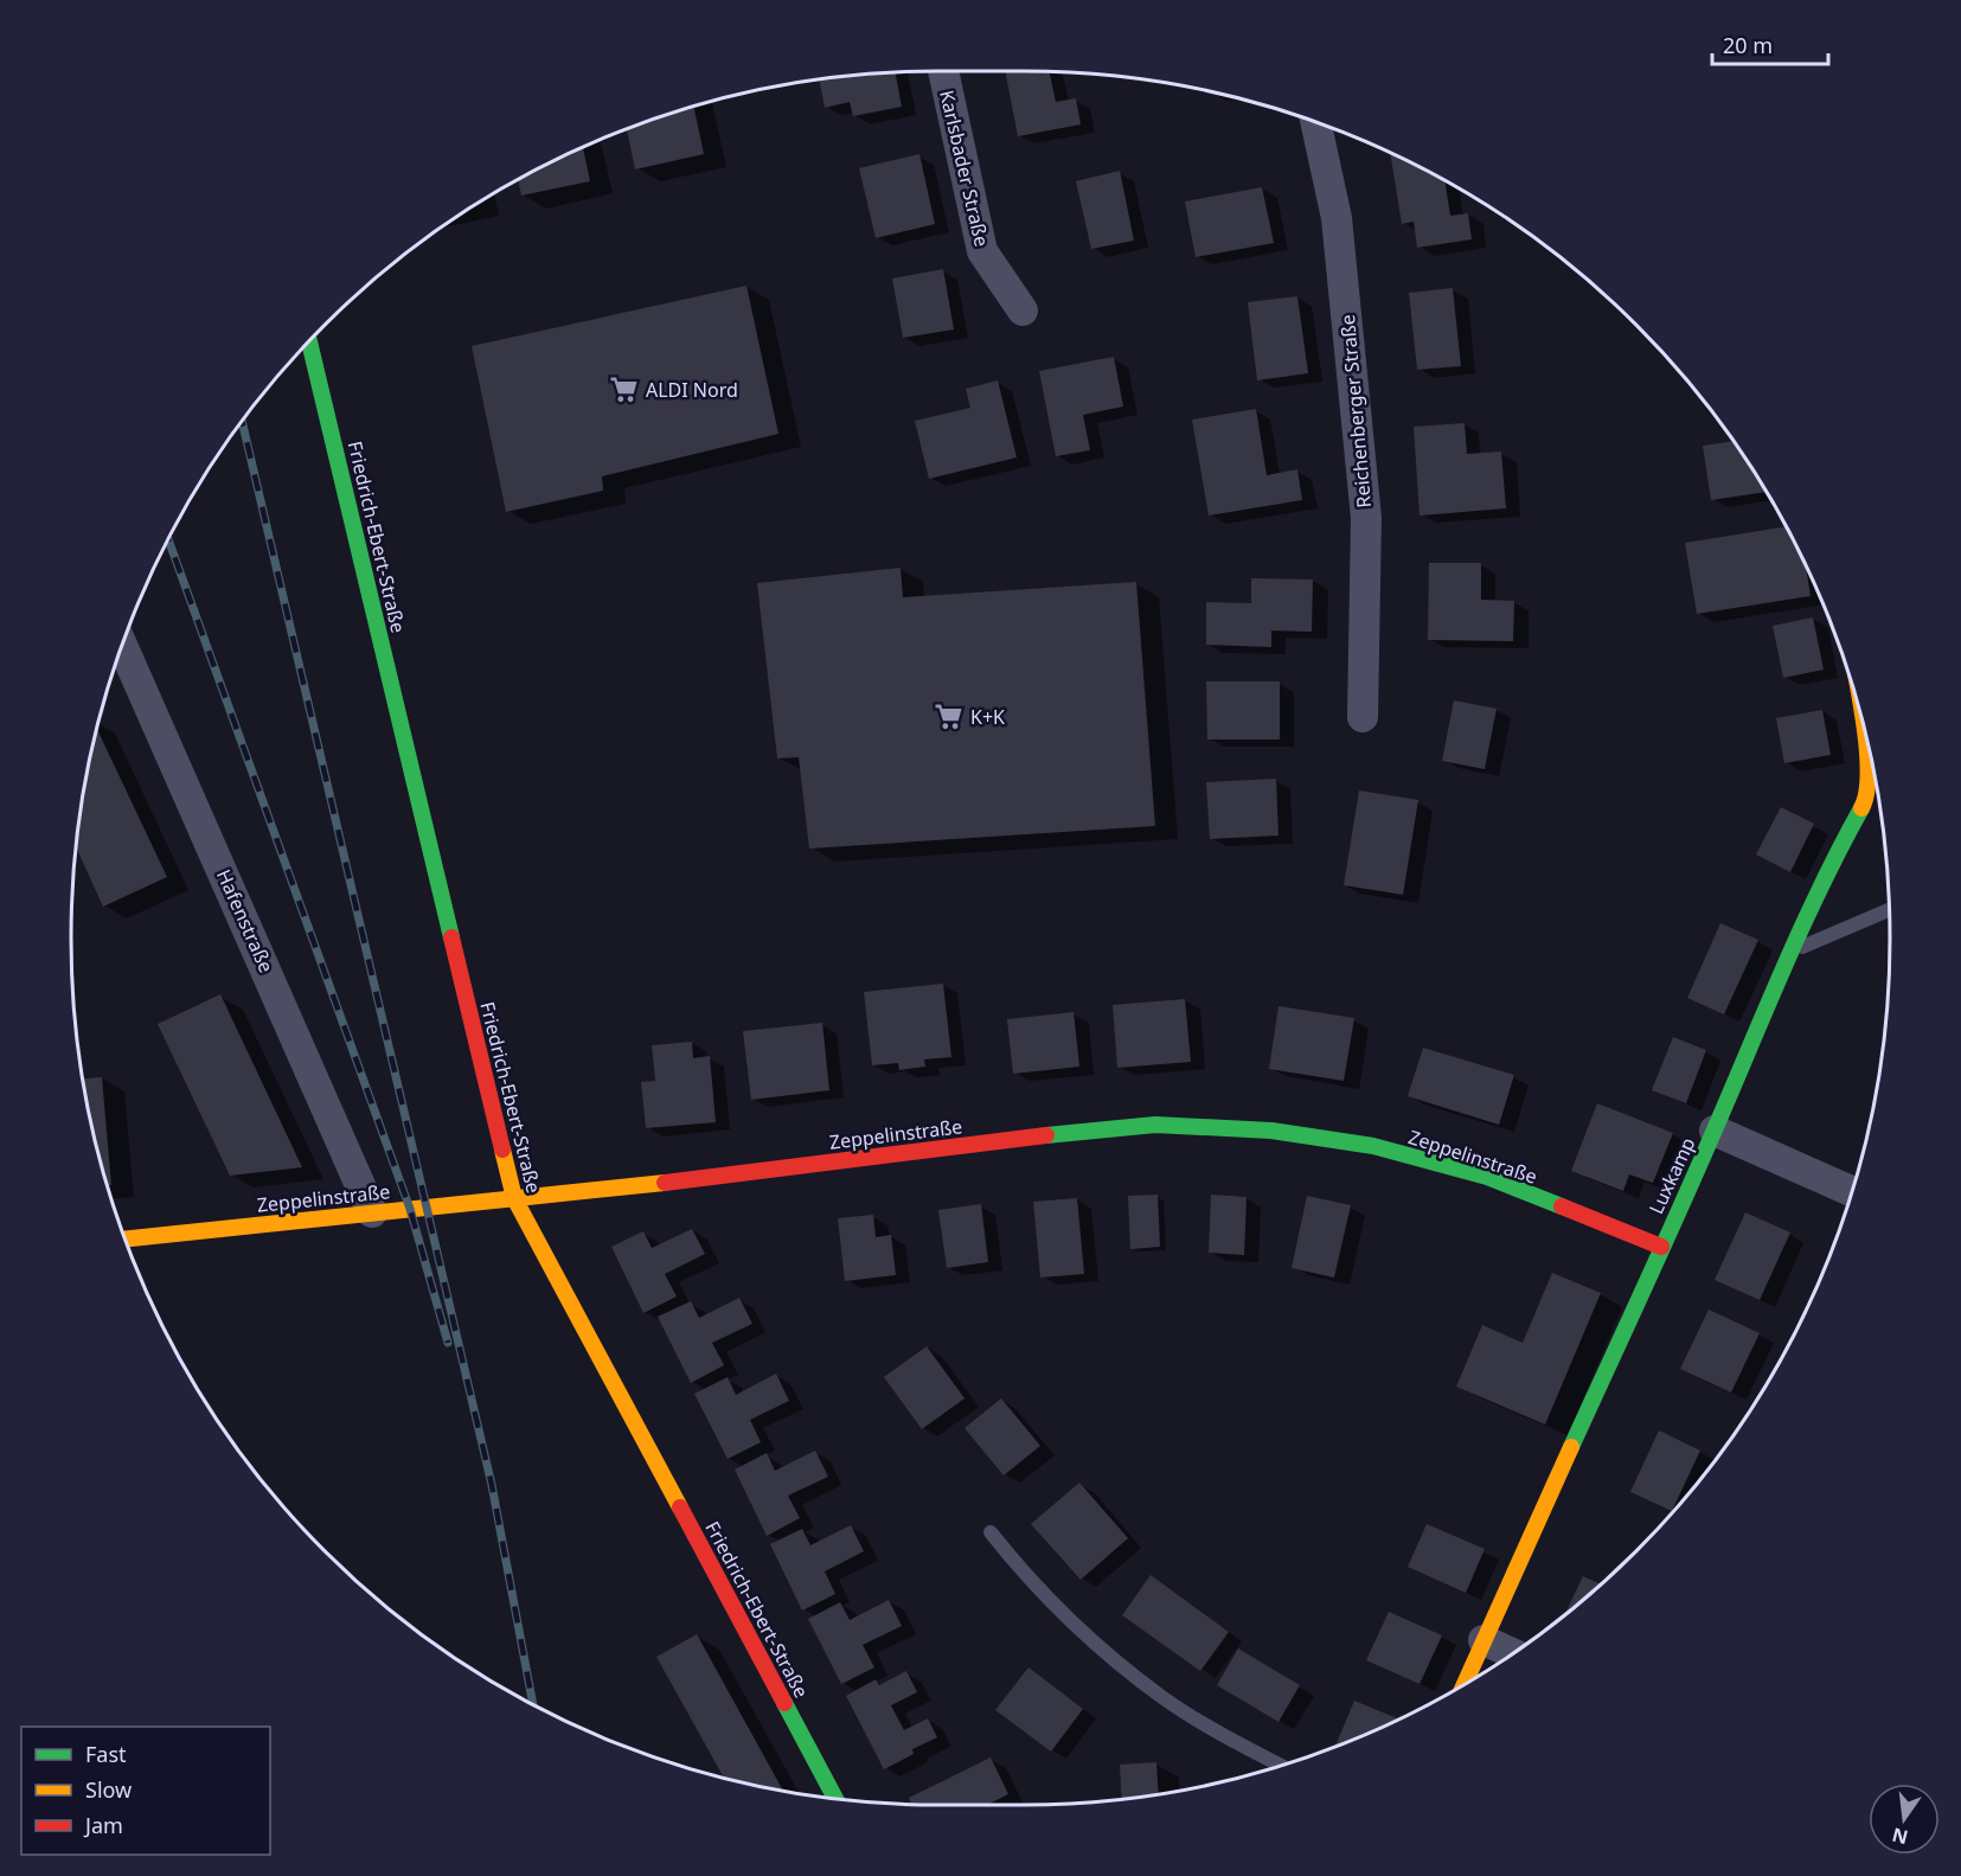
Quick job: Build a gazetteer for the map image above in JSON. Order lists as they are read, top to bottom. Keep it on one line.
{"streets":{"street":["Karlsbader Straße","Reichenberger Straße","Friedrich-Ebert-Straße","Hafenstraße","Zeppelinstraße","Luxkamp"]},"crossings":[["Friedrich-Ebert-Straße","Zeppelinstraße"],["Hafenstraße","Zeppelinstraße"],["Zeppelinstraße","Luxkamp"]],"places":{"supermarket":["ALDI Nord","K+K"]},"legend":["Fast","Slow","Jam"],"scale_bar":"20 m","north":"bottom"}
